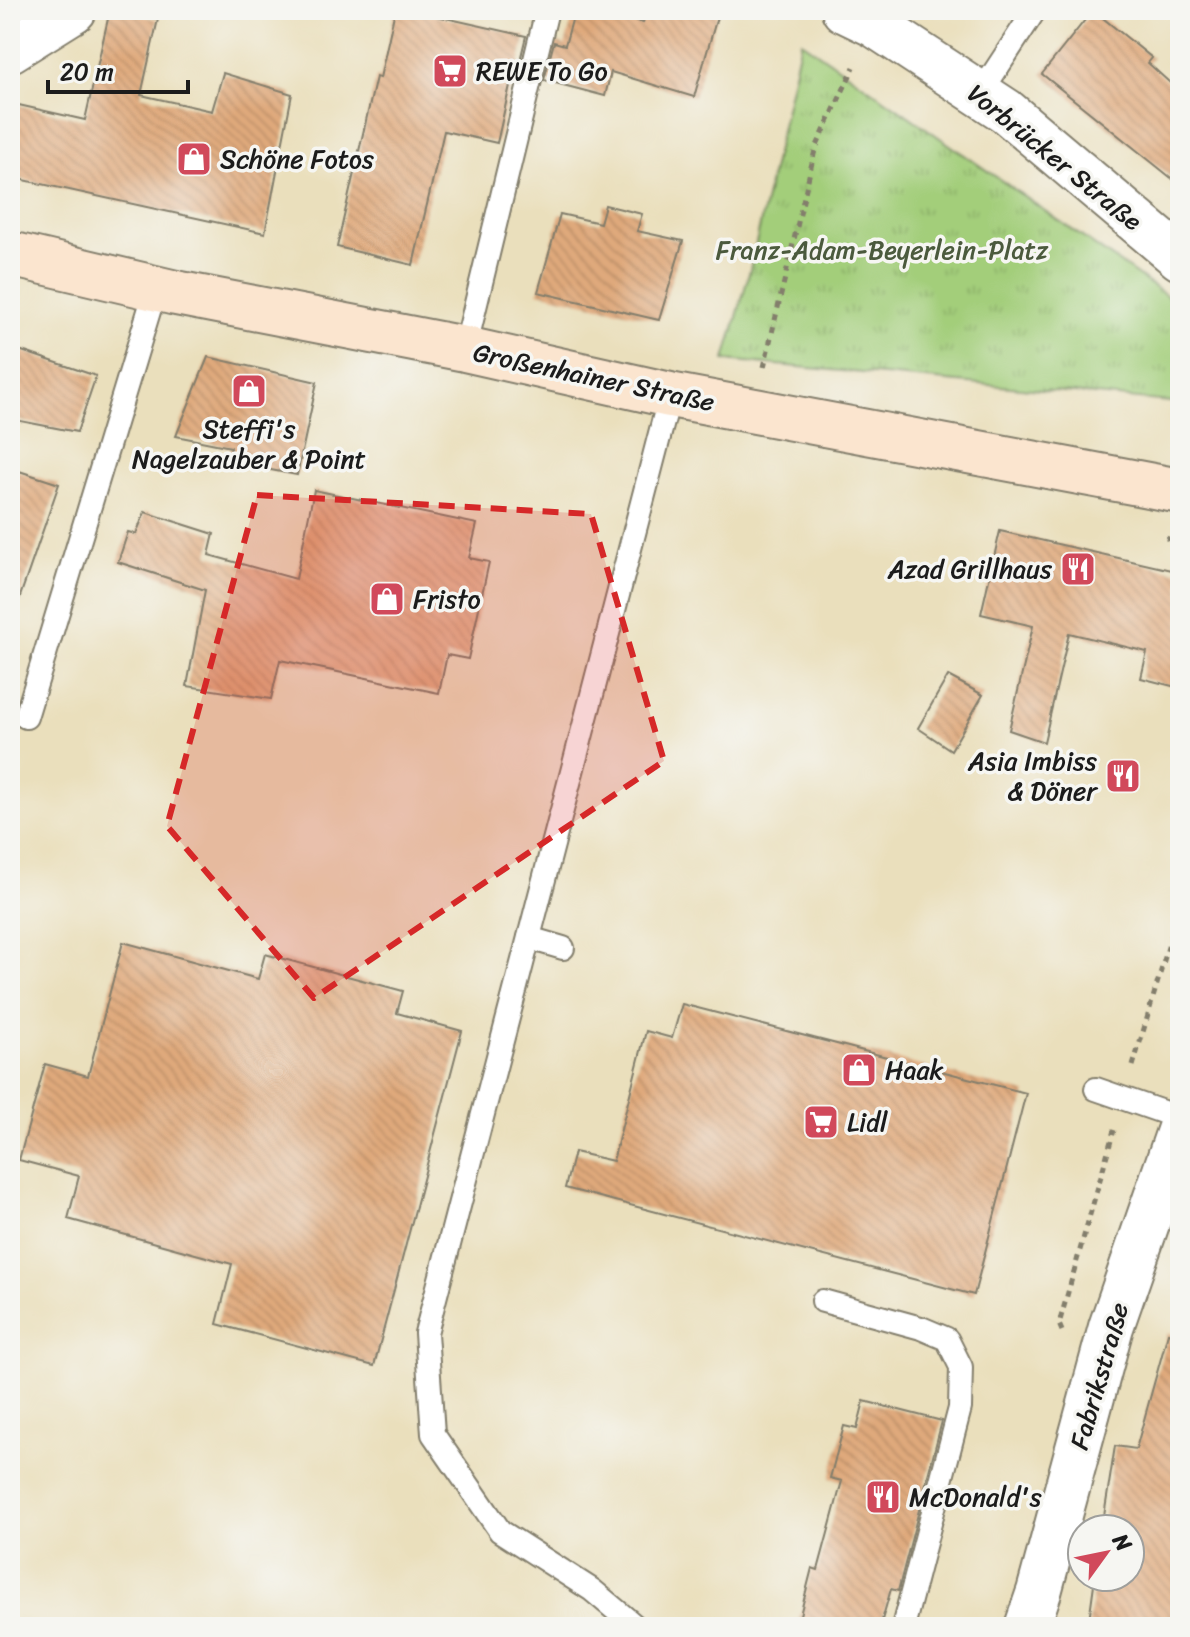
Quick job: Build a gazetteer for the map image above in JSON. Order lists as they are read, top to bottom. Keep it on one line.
{"streets":{"main road":["Großenhainer Straße"],"street":["Vorbrücker Straße","Fabrikstraße"]},"parks":["Franz-Adam-Beyerlein-Platz"],"places":{"supermarket":["REWE To Go","Lidl"],"shop":["Schöne Fotos","Steffi's Nagelzauber & Point","Fristo","Haak"],"restaurant":["Azad Grillhaus","Asia Imbiss & Döner","McDonald's"]},"scale_bar":"20 m","north":"top right"}
